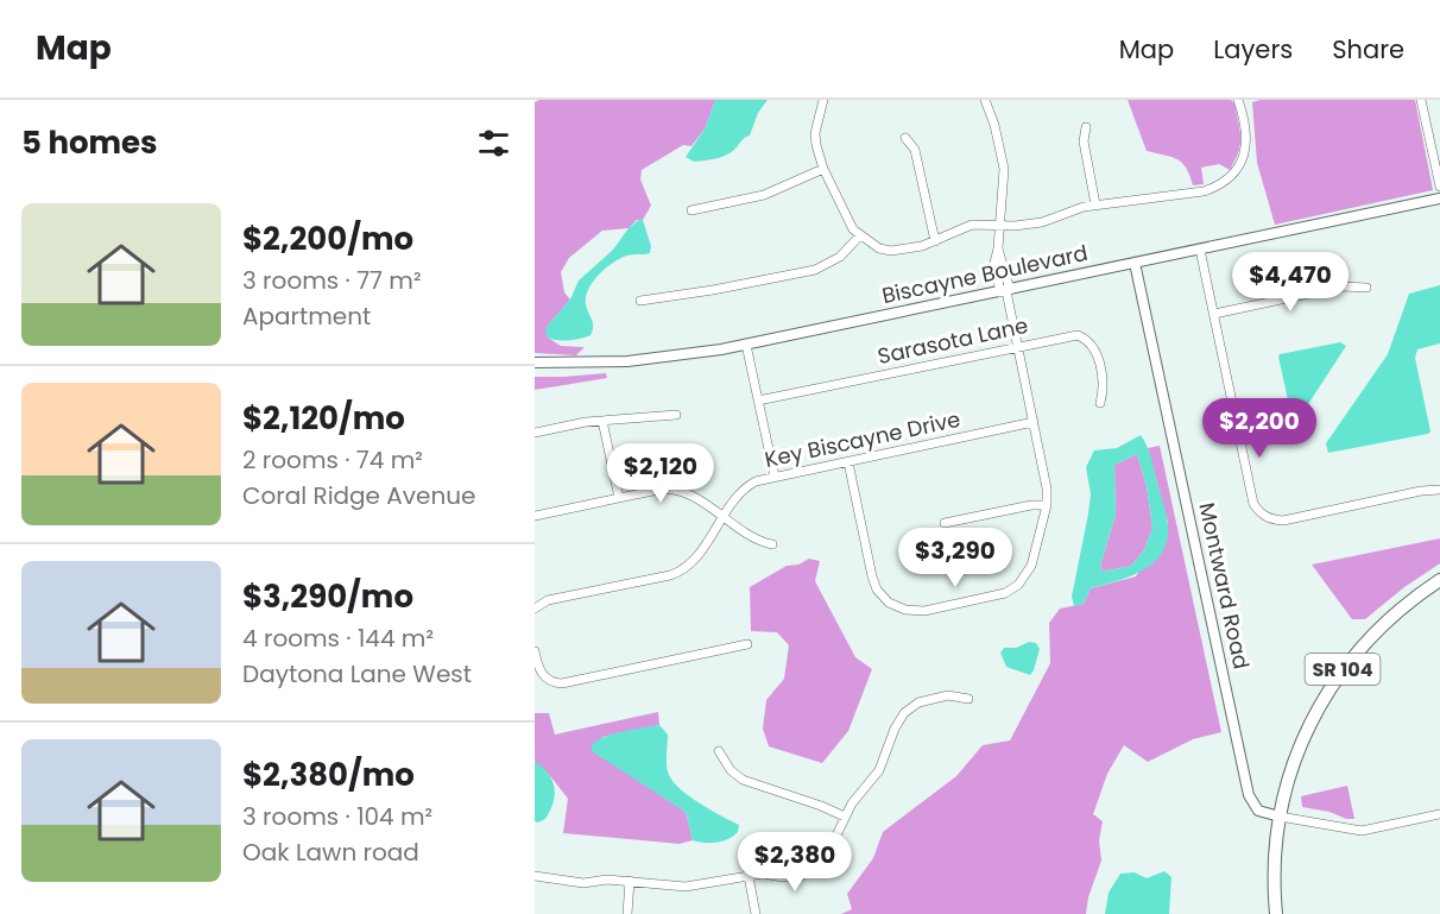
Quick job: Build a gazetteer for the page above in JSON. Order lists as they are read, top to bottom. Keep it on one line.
{"streets":{"main road":["SR 104"],"street":["Biscayne Boulevard","Sarasota Lane","Key Biscayne Drive","Montward Road"]},"crossings":[["Biscayne Boulevard","Montward Road"],["Montward Road","SR 104"]],"page":{"header":"Map","nav":["Map","Layers","Share"],"heading":"5 homes","list":[{"name":"$2,200/mo","note":"3 rooms · 77 m² · Apartment"},{"name":"$2,120/mo","note":"2 rooms · 74 m² · Coral Ridge Avenue"},{"name":"$3,290/mo","note":"4 rooms · 144 m² · Daytona Lane West"},{"name":"$2,380/mo","note":"3 rooms · 104 m² · Oak Lawn road"}],"price":["$4,470","$2,200","$2,120","$3,290","$2,380"]}}
